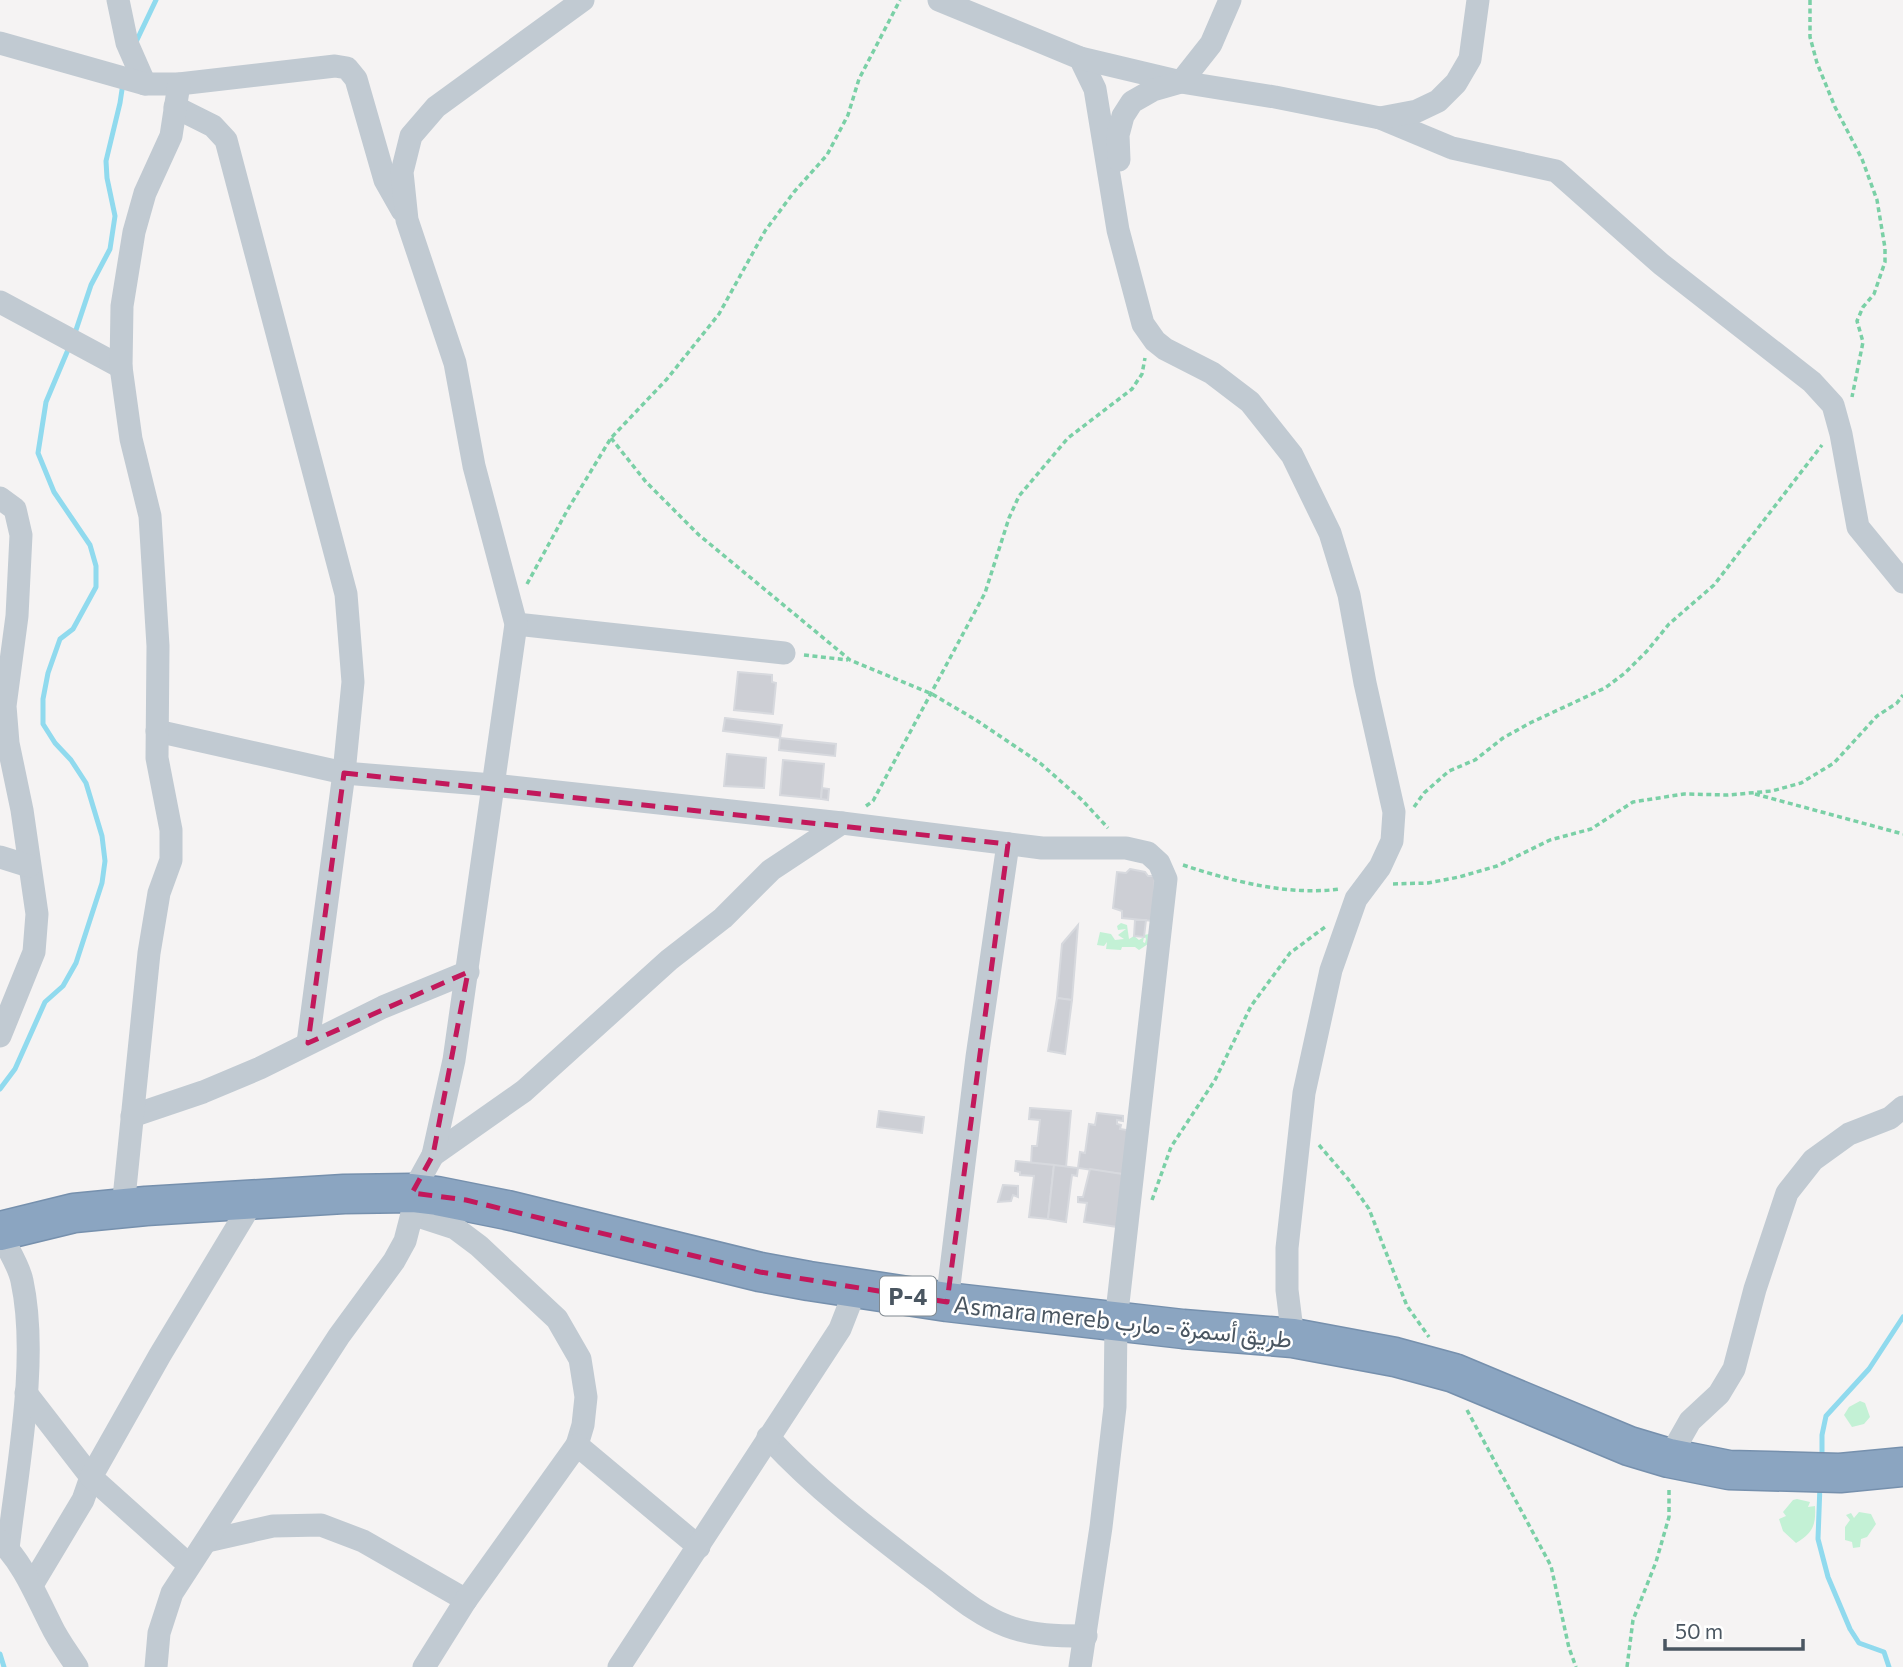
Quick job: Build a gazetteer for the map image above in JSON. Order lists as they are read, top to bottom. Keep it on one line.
{"streets":{"highway":["P-4","Asmara mereb طريق أسمرة - مارب"]},"scale_bar":"50 m"}
